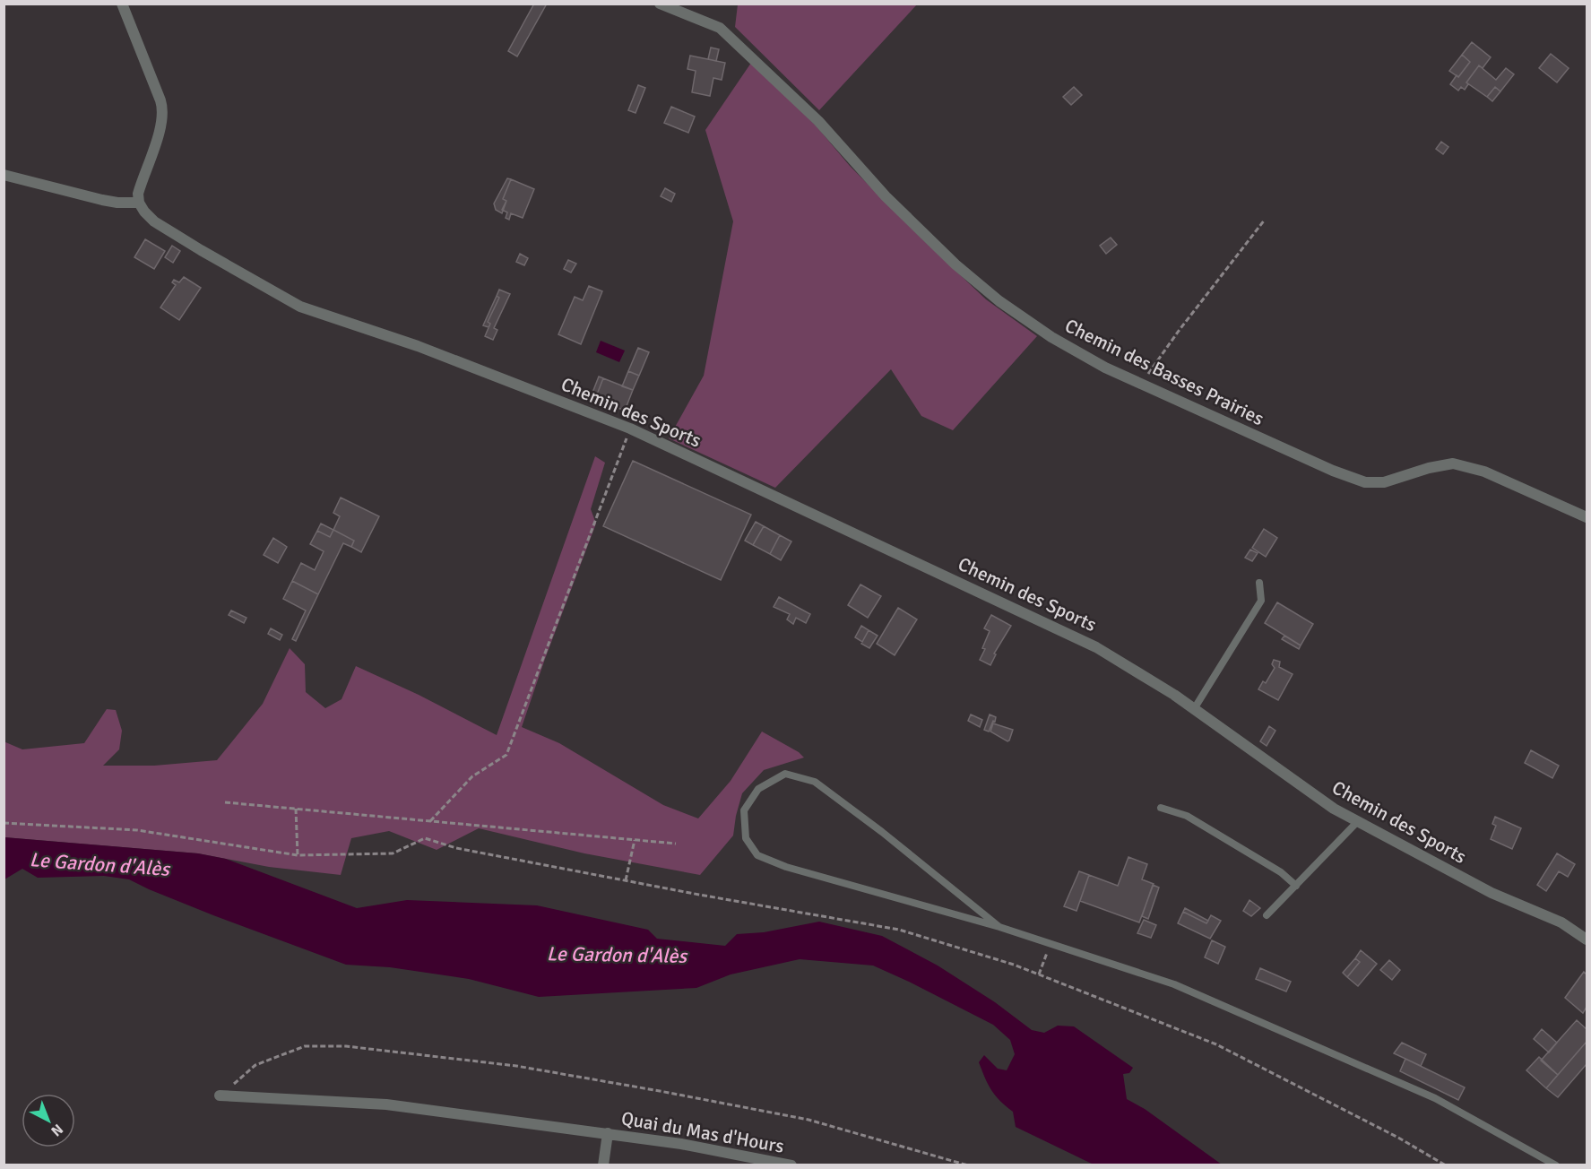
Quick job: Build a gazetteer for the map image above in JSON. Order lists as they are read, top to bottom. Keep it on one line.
{"streets":{"street":["Chemin des Basses Prairies","Chemin des Sports","Quai du Mas d'Hours"]},"water":["Le Gardon d'Alès"],"north":"bottom right"}
